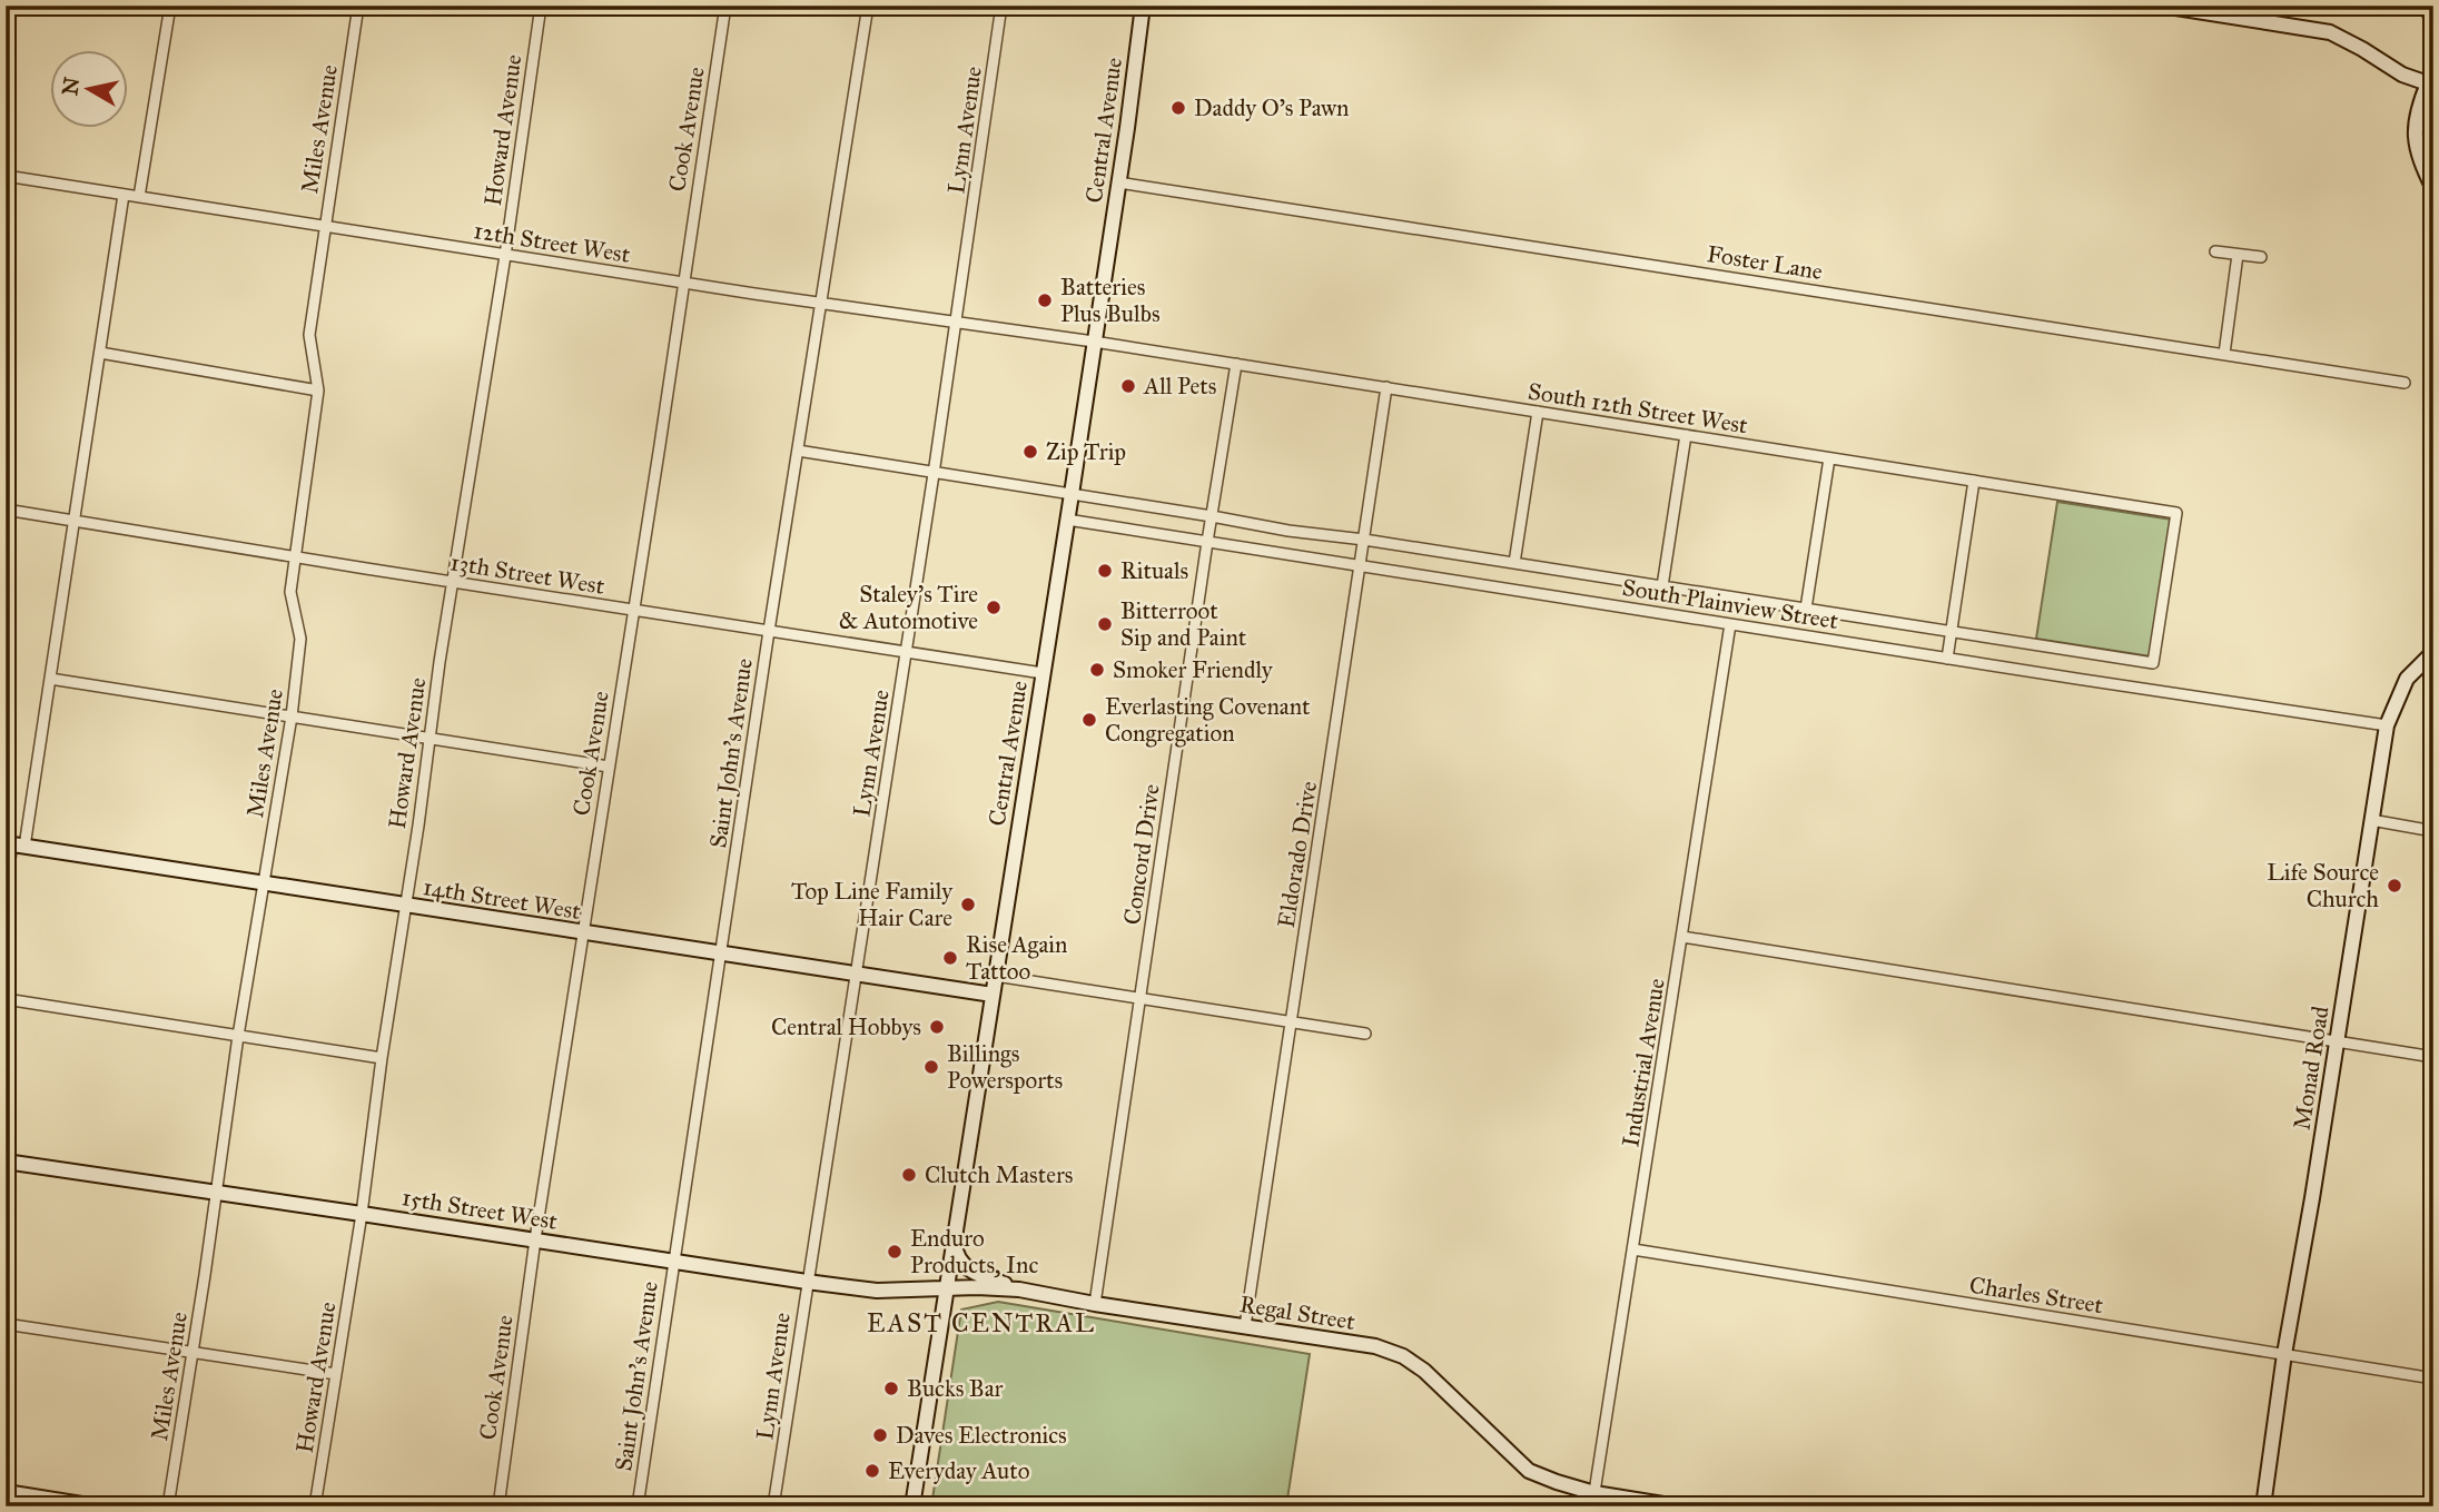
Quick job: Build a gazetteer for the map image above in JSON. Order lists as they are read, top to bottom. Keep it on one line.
{"streets":{"street":["Miles Avenue","Cook Avenue","Howard Avenue","Lynn Avenue","Central Avenue","12th Street West","Foster Lane","South 12th Street West","13th Street West","South Plainview Street","Saint John's Avenue","Concord Drive","Eldorado Drive","14th Street West","Industrial Avenue","Monad Road","15th Street West","Charles Street","Regal Street"]},"crossings":[["Miles Avenue","12th Street West"],["Miles Avenue","13th Street West"],["Miles Avenue","14th Street West"],["Miles Avenue","15th Street West"],["Cook Avenue","12th Street West"],["Cook Avenue","13th Street West"],["Cook Avenue","14th Street West"],["Cook Avenue","15th Street West"],["Howard Avenue","12th Street West"],["Howard Avenue","13th Street West"],["Howard Avenue","14th Street West"],["Howard Avenue","15th Street West"],["Lynn Avenue","12th Street West"],["Lynn Avenue","13th Street West"],["Lynn Avenue","South Plainview Street"],["Lynn Avenue","14th Street West"],["Lynn Avenue","15th Street West"],["Central Avenue","12th Street West"],["Central Avenue","Foster Lane"],["Central Avenue","South 12th Street West"],["Central Avenue","13th Street West"],["Central Avenue","South Plainview Street"],["Central Avenue","14th Street West"],["Central Avenue","15th Street West"],["Central Avenue","Regal Street"],["12th Street West","South 12th Street West"],["12th Street West","Saint John's Avenue"],["South 12th Street West","South Plainview Street"],["South 12th Street West","Concord Drive"],["South 12th Street West","Eldorado Drive"],["13th Street West","Saint John's Avenue"],["South Plainview Street","Saint John's Avenue"],["South Plainview Street","Concord Drive"],["South Plainview Street","Eldorado Drive"],["South Plainview Street","Industrial Avenue"],["South Plainview Street","Monad Road"],["Saint John's Avenue","14th Street West"],["Saint John's Avenue","15th Street West"],["Concord Drive","Regal Street"],["Eldorado Drive","Regal Street"],["Industrial Avenue","Charles Street"],["Industrial Avenue","Regal Street"],["Monad Road","Charles Street"],["15th Street West","Regal Street"]],"districts":["EAST CENTRAL"],"places":["Daddy O's Pawn","Batteries Plus Bulbs","All Pets","Zip Trip","Rituals","Staley's Tire & Automotive","Bitterroot Sip and Paint","Smoker Friendly","Everlasting Covenant Congregation","Life Source Church","Top Line Family Hair Care","Rise Again Tattoo","Central Hobbys","Billings Powersports","Clutch Masters","Enduro Products, Inc","Bucks Bar","Daves Electronics","Everyday Auto"],"north":"left"}
